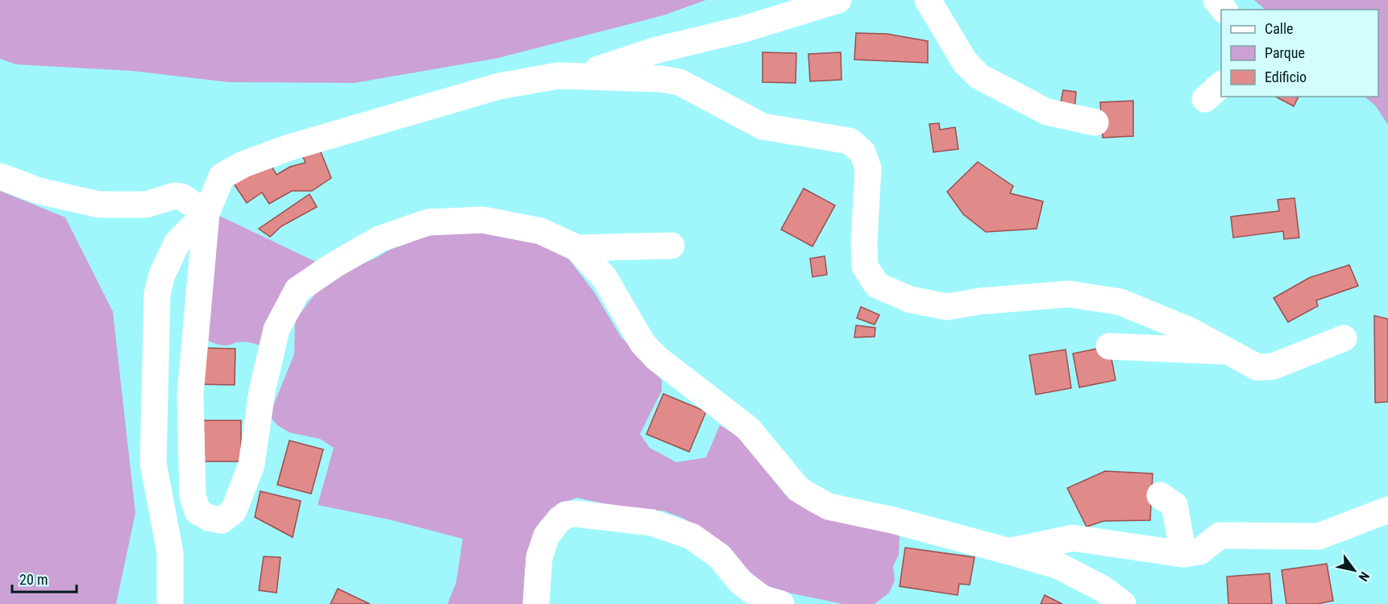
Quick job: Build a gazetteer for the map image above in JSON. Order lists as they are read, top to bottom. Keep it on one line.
{"legend":["Calle","Parque","Edificio"],"scale_bar":"20 m","north":"bottom right"}
